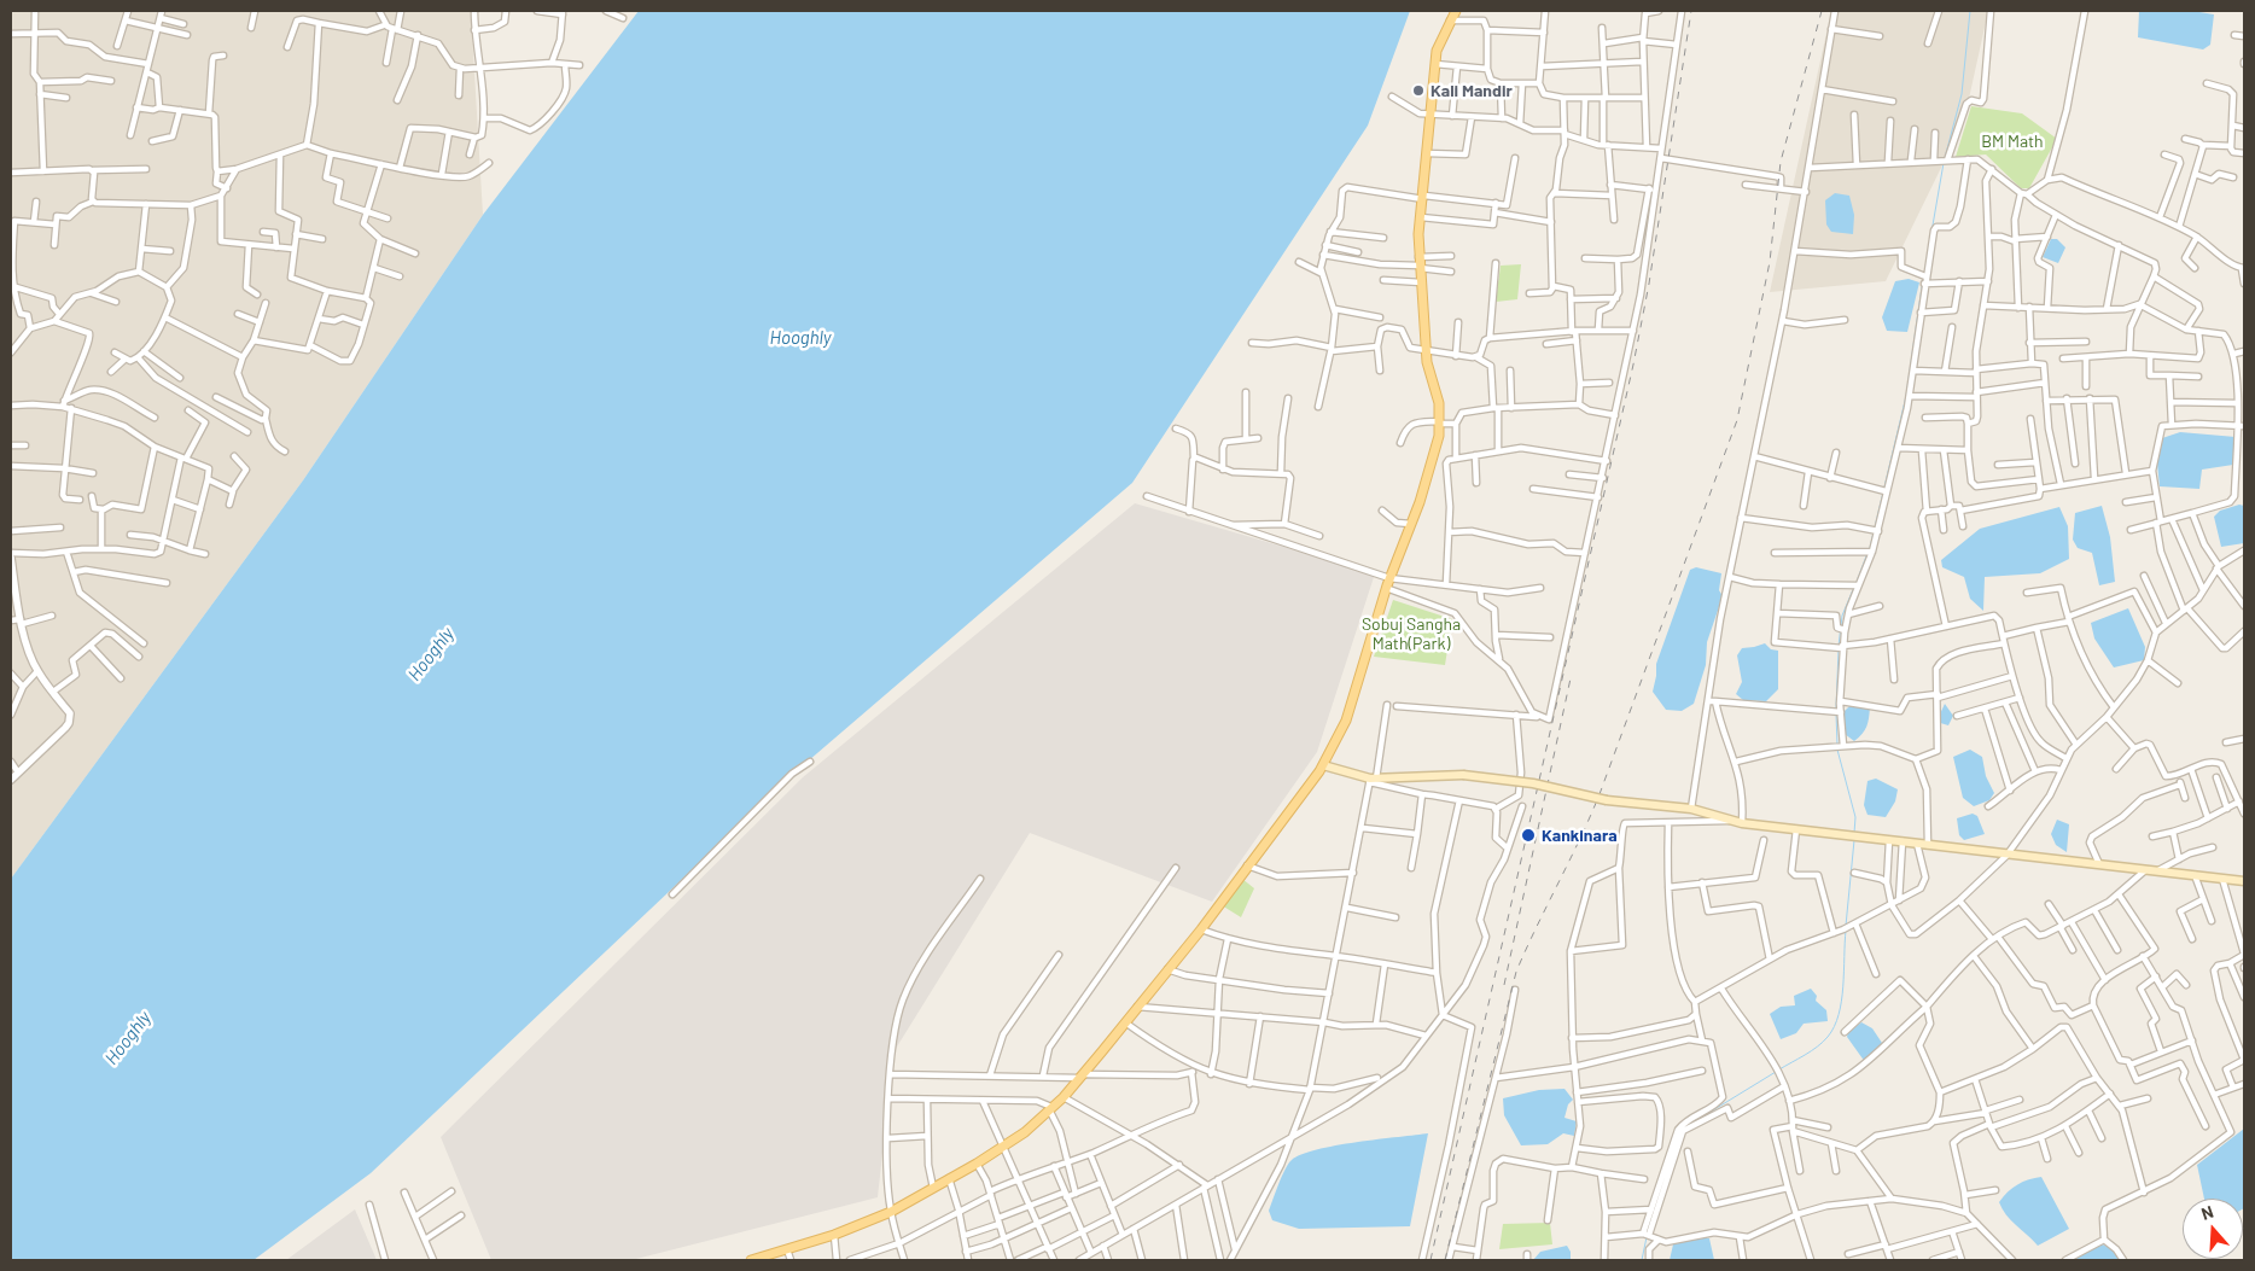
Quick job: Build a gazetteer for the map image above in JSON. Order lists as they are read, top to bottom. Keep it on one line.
{"water":["Hooghly"],"parks":["BM Math","Sobuj Sangha Math(Park)"],"places":["Kali Mandir","Kankinara"],"north":"top"}
